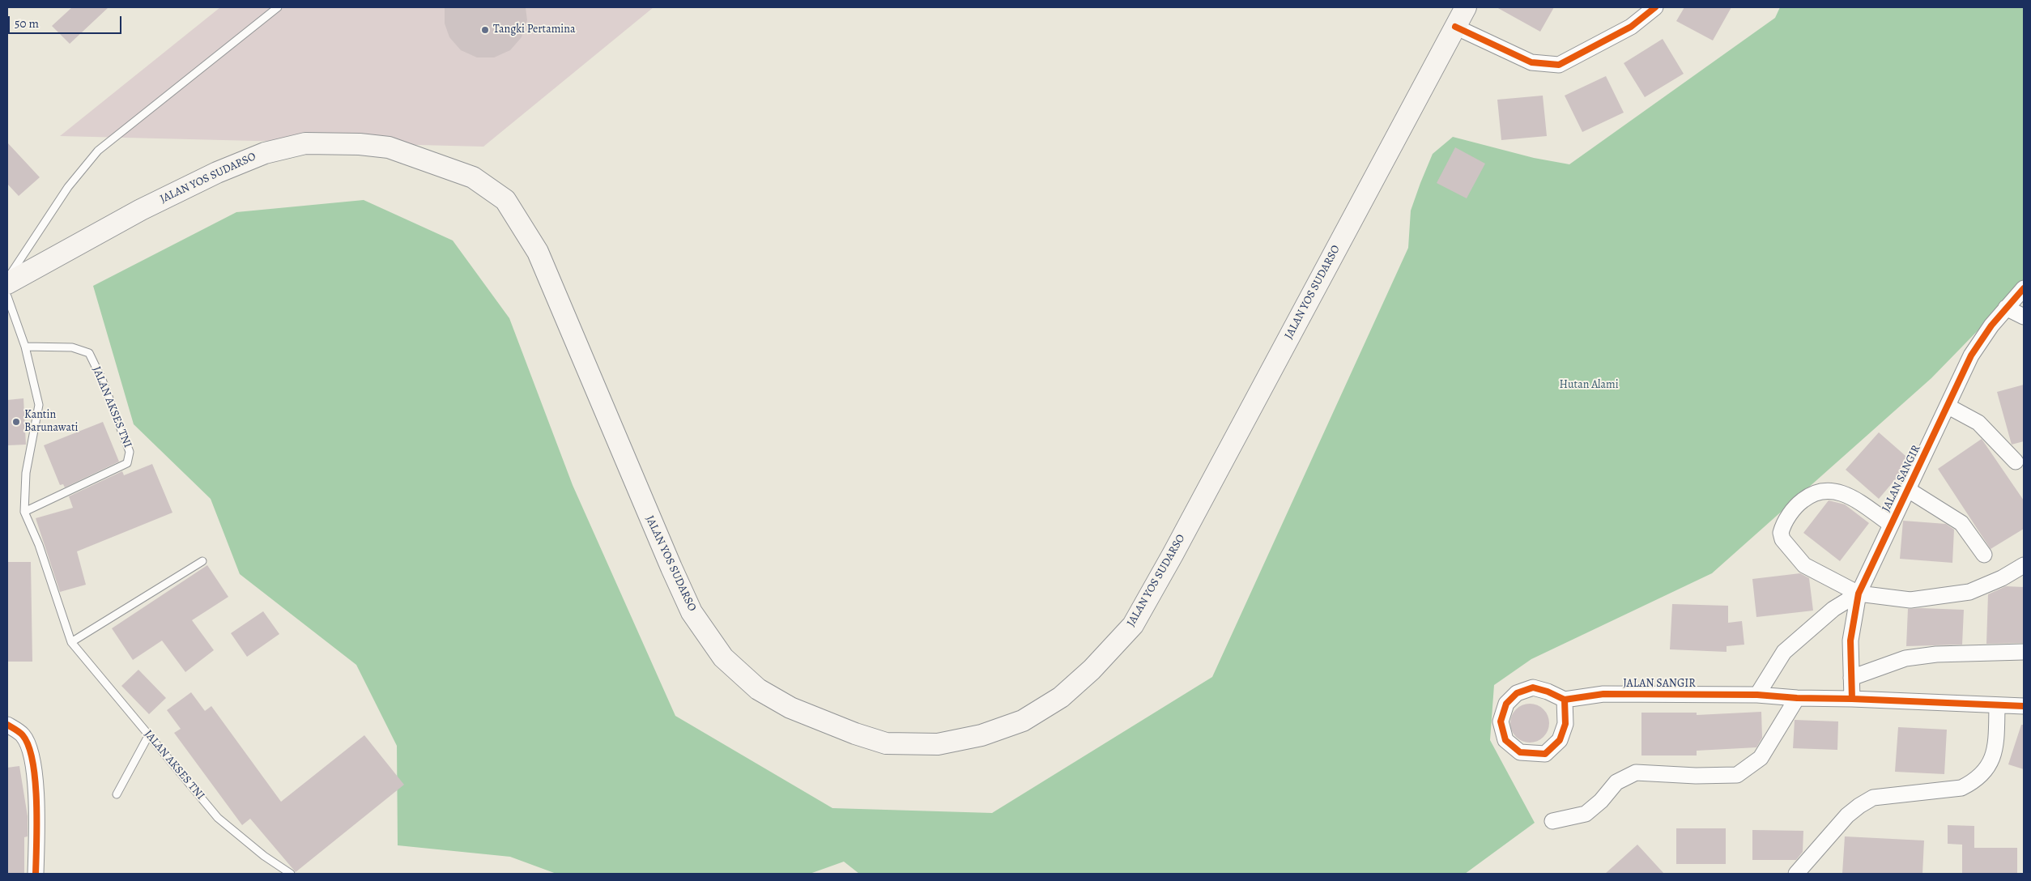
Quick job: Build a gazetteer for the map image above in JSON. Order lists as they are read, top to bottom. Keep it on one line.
{"streets":{"main road":["JALAN YOS SUDARSO"],"street":["JALAN SANGIR"],"lane":["JALAN AKSES TNI"]},"parks":["Hutan Alami"],"places":["Tangki Pertamina","Kantin Barunawati"],"scale_bar":"50 m"}
